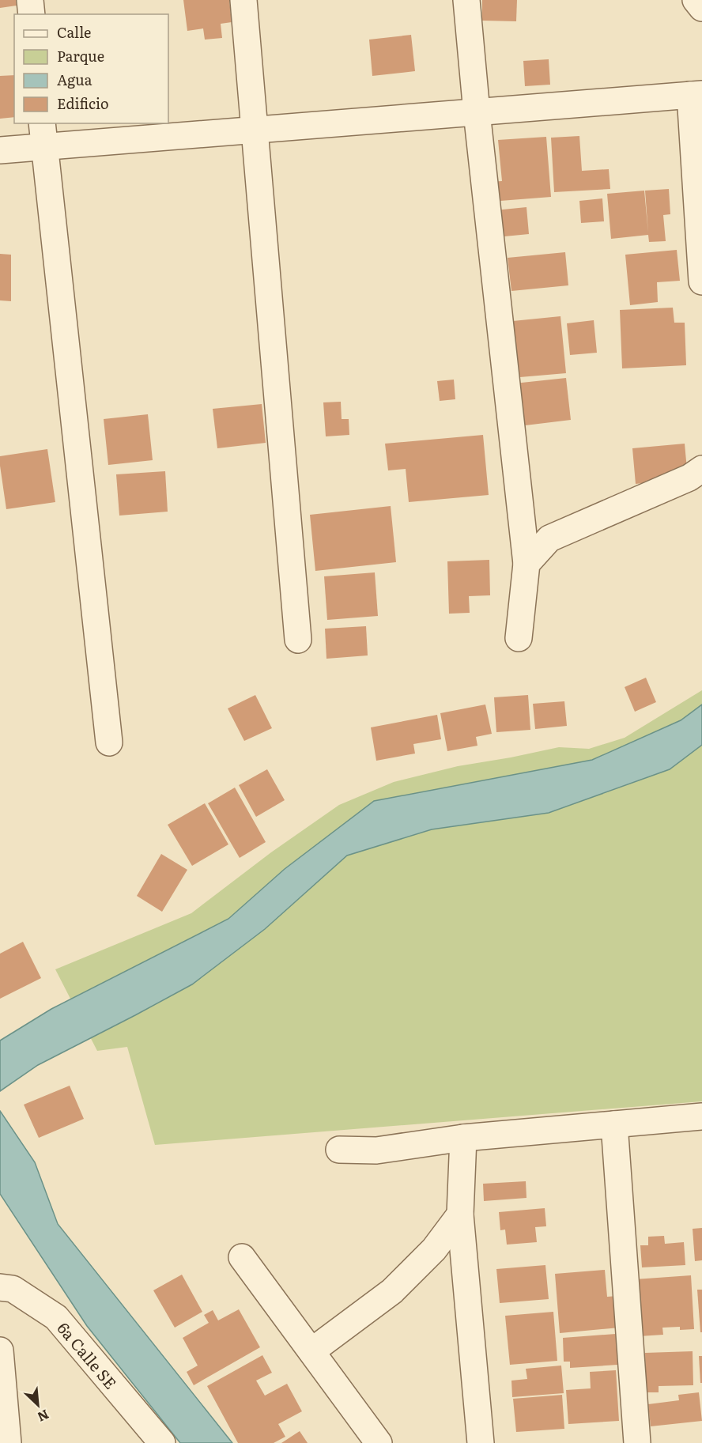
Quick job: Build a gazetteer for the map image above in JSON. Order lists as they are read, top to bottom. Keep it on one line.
{"streets":{"street":["6a Calle SE"]},"legend":["Calle","Parque","Agua","Edificio"],"north":"bottom right"}
